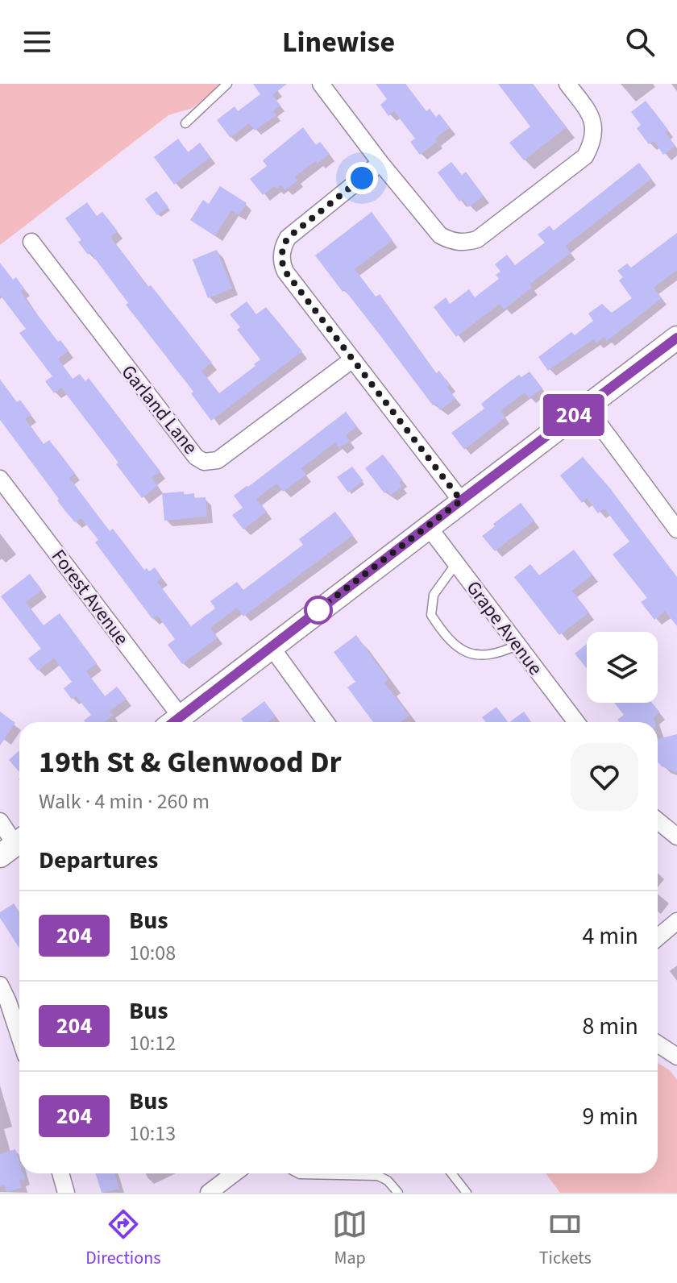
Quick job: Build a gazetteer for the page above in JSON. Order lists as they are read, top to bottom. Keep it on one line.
{"streets":{"street":["Garland Lane","Forest Avenue","Grape Avenue"]},"lines":["bus line 204"],"page":{"header":"Linewise","on_map":"204","heading":[["19th St & Glenwood Dr","Walk · 4 min · 260 m"],"Departures"],"list":[{"mark":"204","name":"Bus","note":"10:08","value":"4 min"},{"mark":"204","name":"Bus","note":"10:12","value":"8 min"},{"mark":"204","name":"Bus","note":"10:13","value":"9 min"}],"tabs":["Directions","Map","Tickets"]}}
